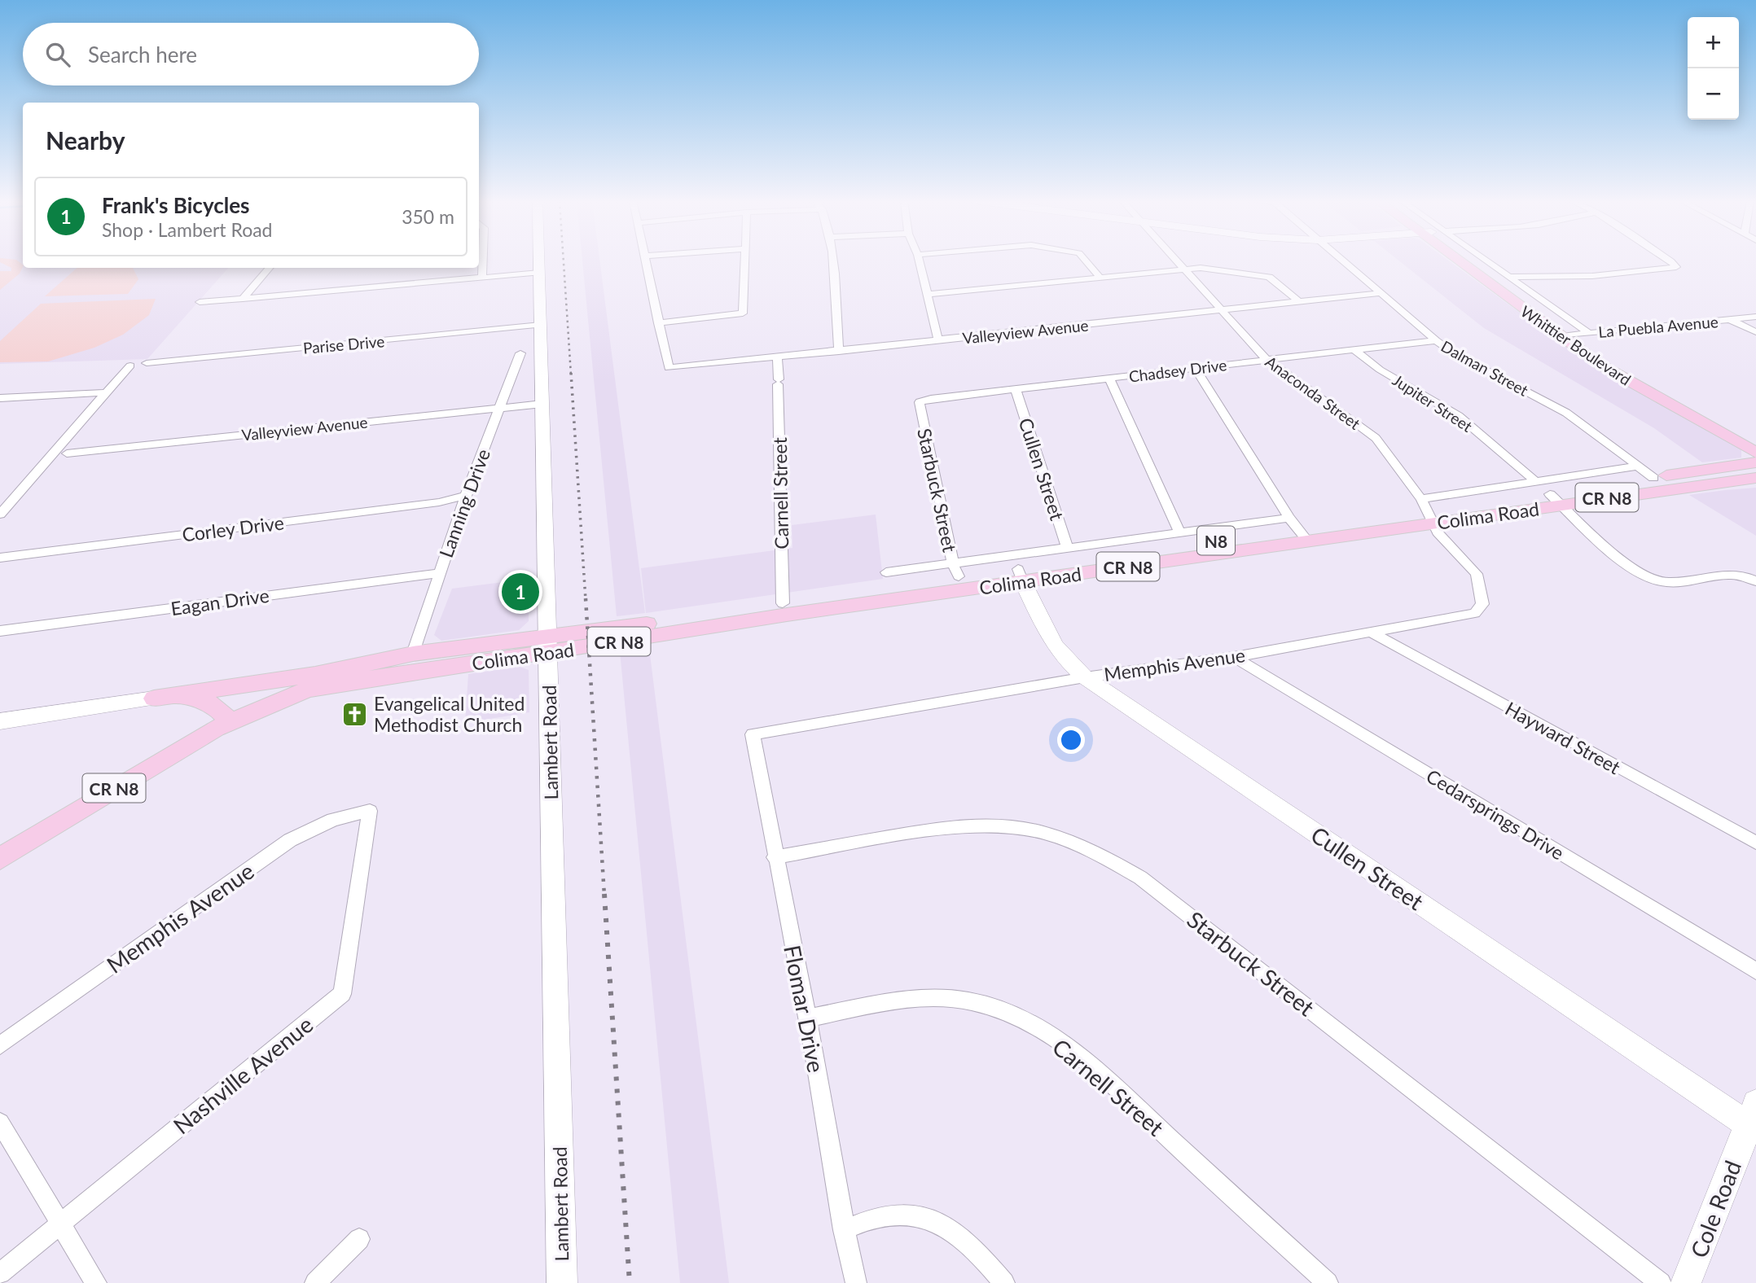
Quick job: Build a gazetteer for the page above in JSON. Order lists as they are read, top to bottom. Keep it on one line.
{"streets":{"main road":["Whittier Boulevard","Cullen Street","CR N8","Colima Road","N8","Lambert Road","Cole Road"],"street":["La Puebla Avenue","Valleyview Avenue","Parise Drive","Dalman Street","Chadsey Drive","Anaconda Street","Jupiter Street","Starbuck Street","Carnell Street","Lanning Drive","Corley Drive","Eagan Drive","Memphis Avenue","Hayward Street","Cedarsprings Drive","Flomar Drive","Nashville Avenue"]},"crossings":[["La Puebla Avenue","Whittier Boulevard"],["Valleyview Avenue","Dalman Street"],["Valleyview Avenue","Anaconda Street"],["Valleyview Avenue","Carnell Street"],["Valleyview Avenue","Lanning Drive"],["Valleyview Avenue","Lambert Road"],["Parise Drive","Lambert Road"],["Dalman Street","Chadsey Drive"],["Dalman Street","Colima Road"],["Chadsey Drive","Anaconda Street"],["Chadsey Drive","Jupiter Street"],["Chadsey Drive","Cullen Street"],["Chadsey Drive","Starbuck Street"],["Anaconda Street","Colima Road"],["Anaconda Street","Memphis Avenue"],["Cullen Street","Colima Road"],["Cullen Street","Memphis Avenue"],["Cullen Street","Cole Road"],["Starbuck Street","Colima Road"],["Starbuck Street","Flomar Drive"],["Carnell Street","Colima Road"],["Carnell Street","Flomar Drive"],["CR N8","Colima Road"],["Lanning Drive","Colima Road"],["Lanning Drive","Corley Drive"],["Lanning Drive","Eagan Drive"],["Colima Road","Memphis Avenue"],["Colima Road","Lambert Road"],["Memphis Avenue","Hayward Street"],["Memphis Avenue","Cedarsprings Drive"],["Memphis Avenue","Flomar Drive"],["Memphis Avenue","Nashville Avenue"]],"places":{"church":["Evangelical United Methodist Church"]},"page":{"map_buttons":["+","−"],"search":"Search here","heading":"Nearby","list":[{"mark":"1","name":"Frank's Bicycles","note":"Shop · Lambert Road","value":"350 m"}],"pins":"1"}}
